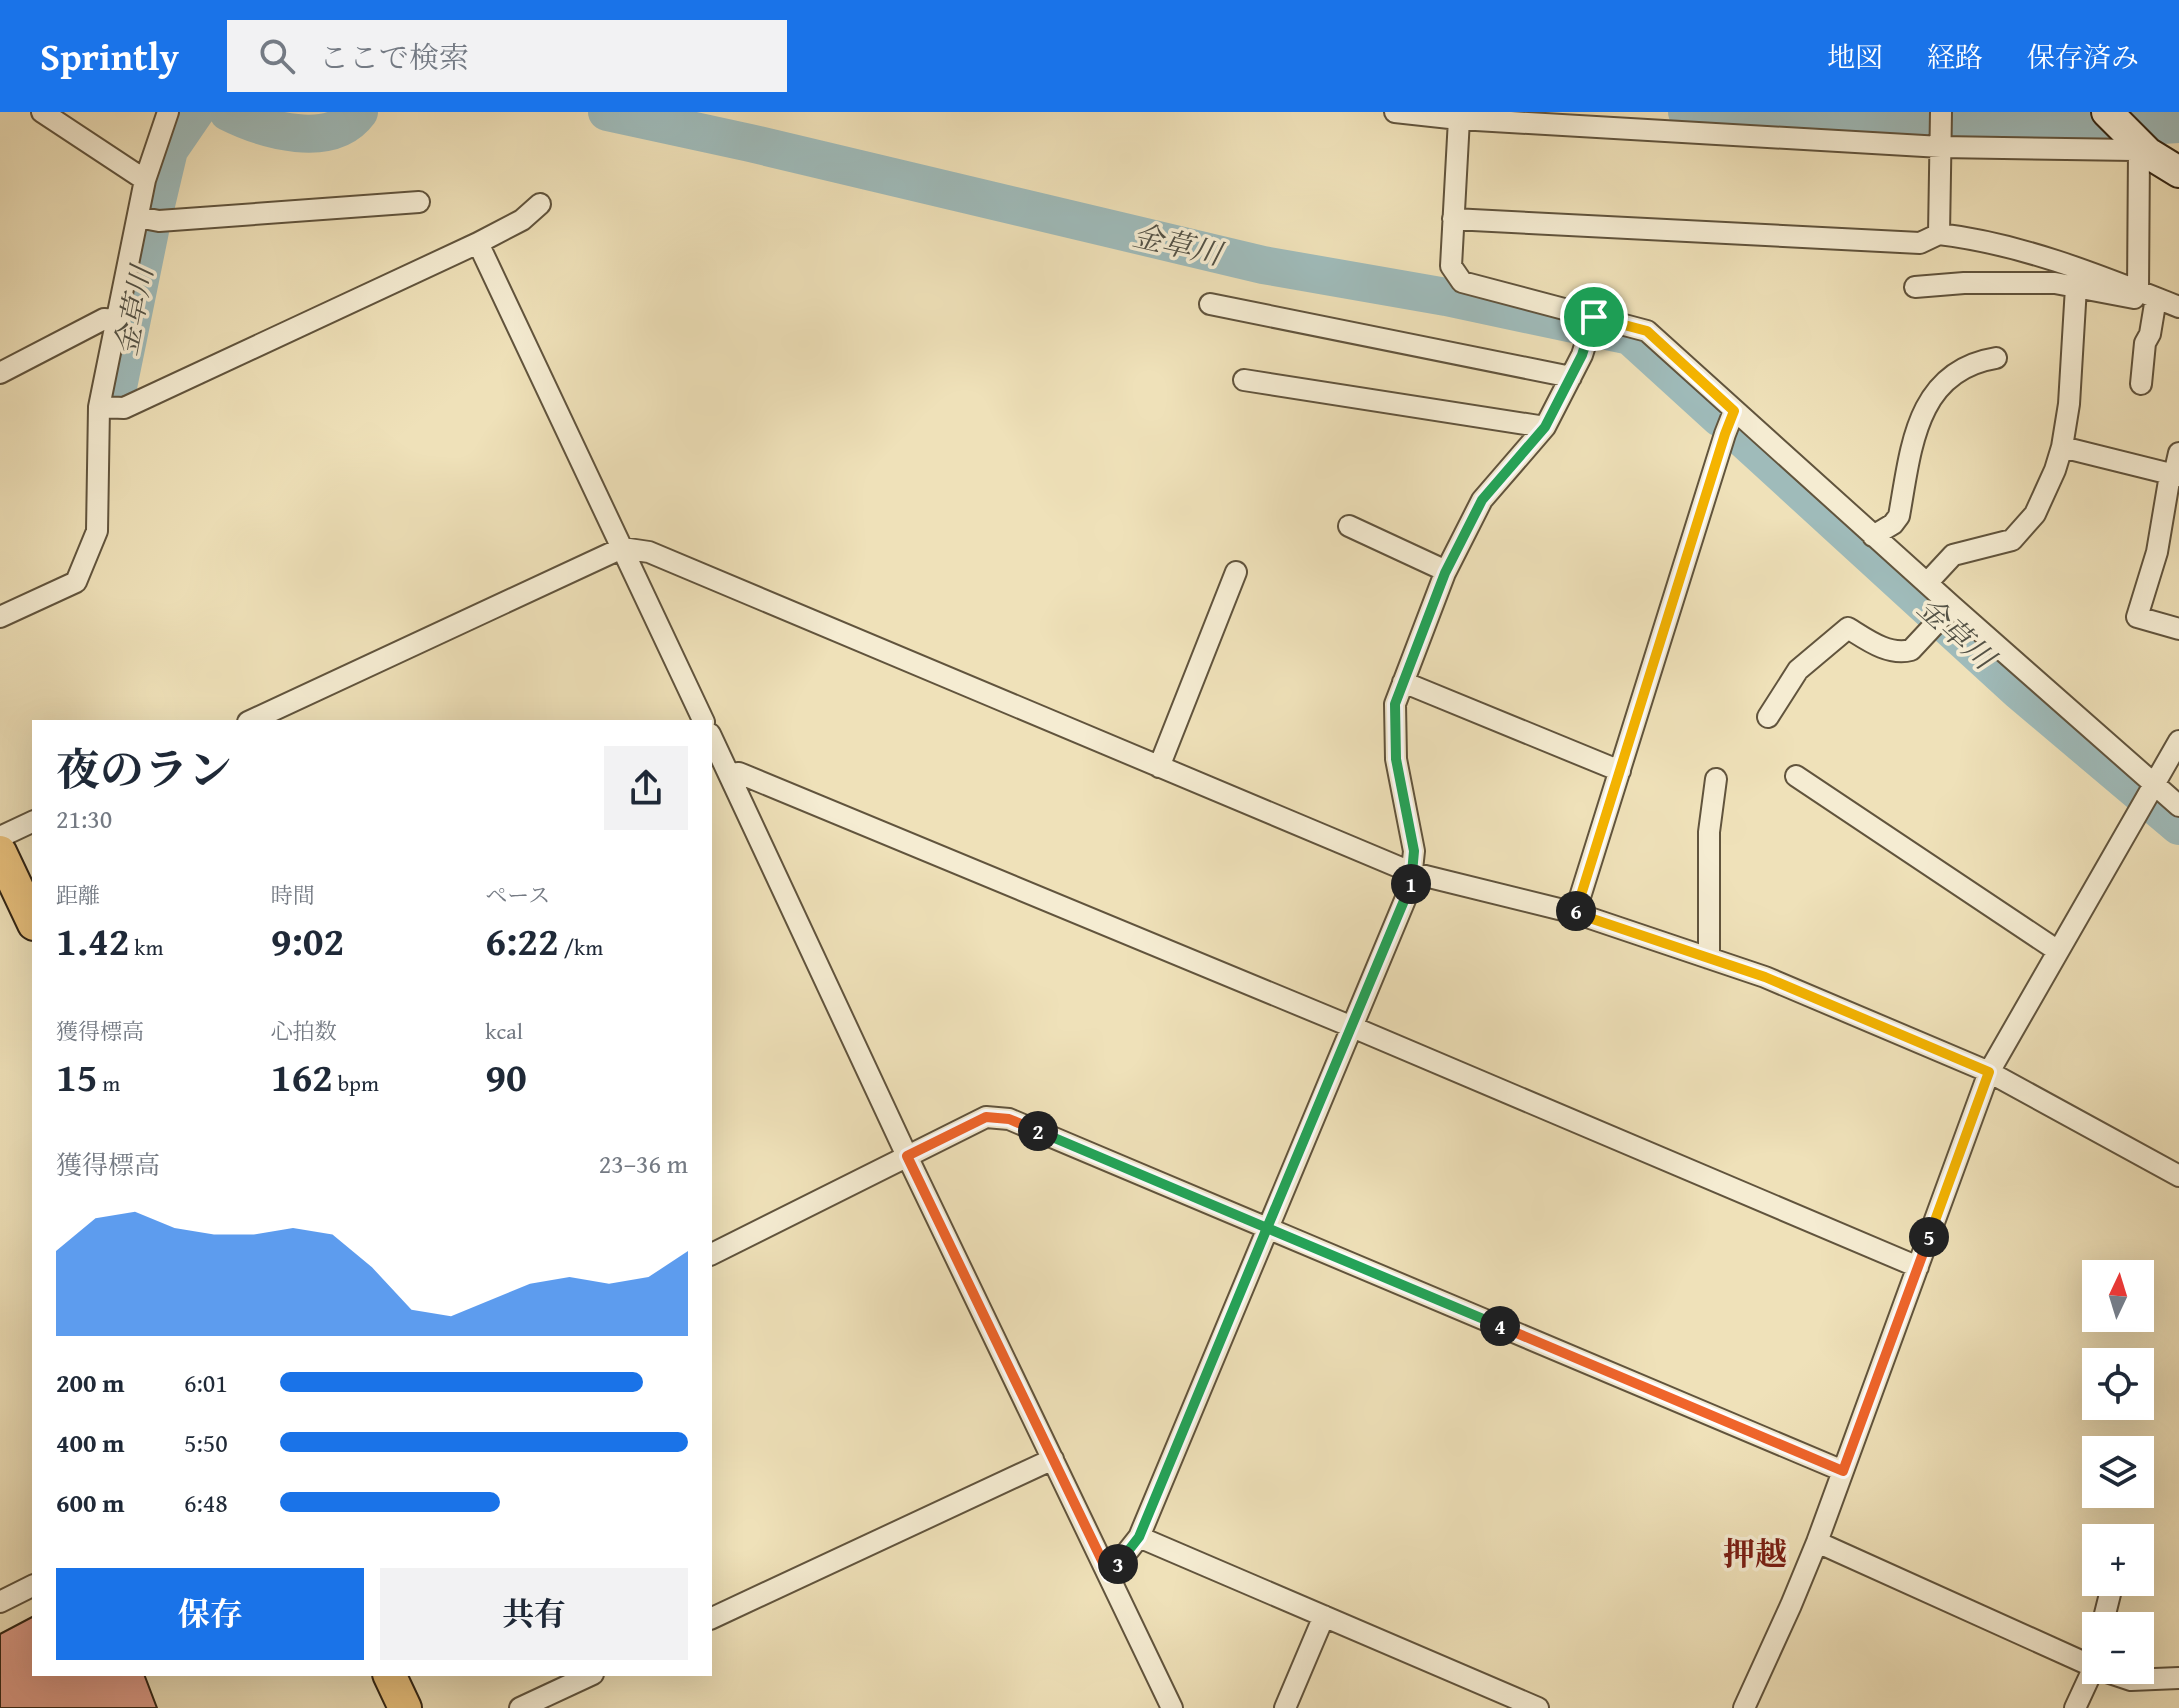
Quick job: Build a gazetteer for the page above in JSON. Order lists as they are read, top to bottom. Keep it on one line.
{"districts":["押越"],"water":["金草川"],"north":"top","page":{"header":"Sprintly","search":"ここで検索","nav":["地図","経路","保存済み"],"heading":["夜のラン","21:30"],"stats":[["距離","1.42 km"],["時間","9:02"],["ペース","6:22 /km"],["獲得標高","15 m"],["心拍数","162 bpm"],["kcal","90"]],"pins":["1","6","2","5","4","3"],"chart":["獲得標高","23–36 m"],"map_buttons":["+","−"],"list":[{"name":"200 m","note":"6:01"},{"name":"400 m","note":"5:50"},{"name":"600 m","note":"6:48"}],"buttons":["保存","共有"]}}
